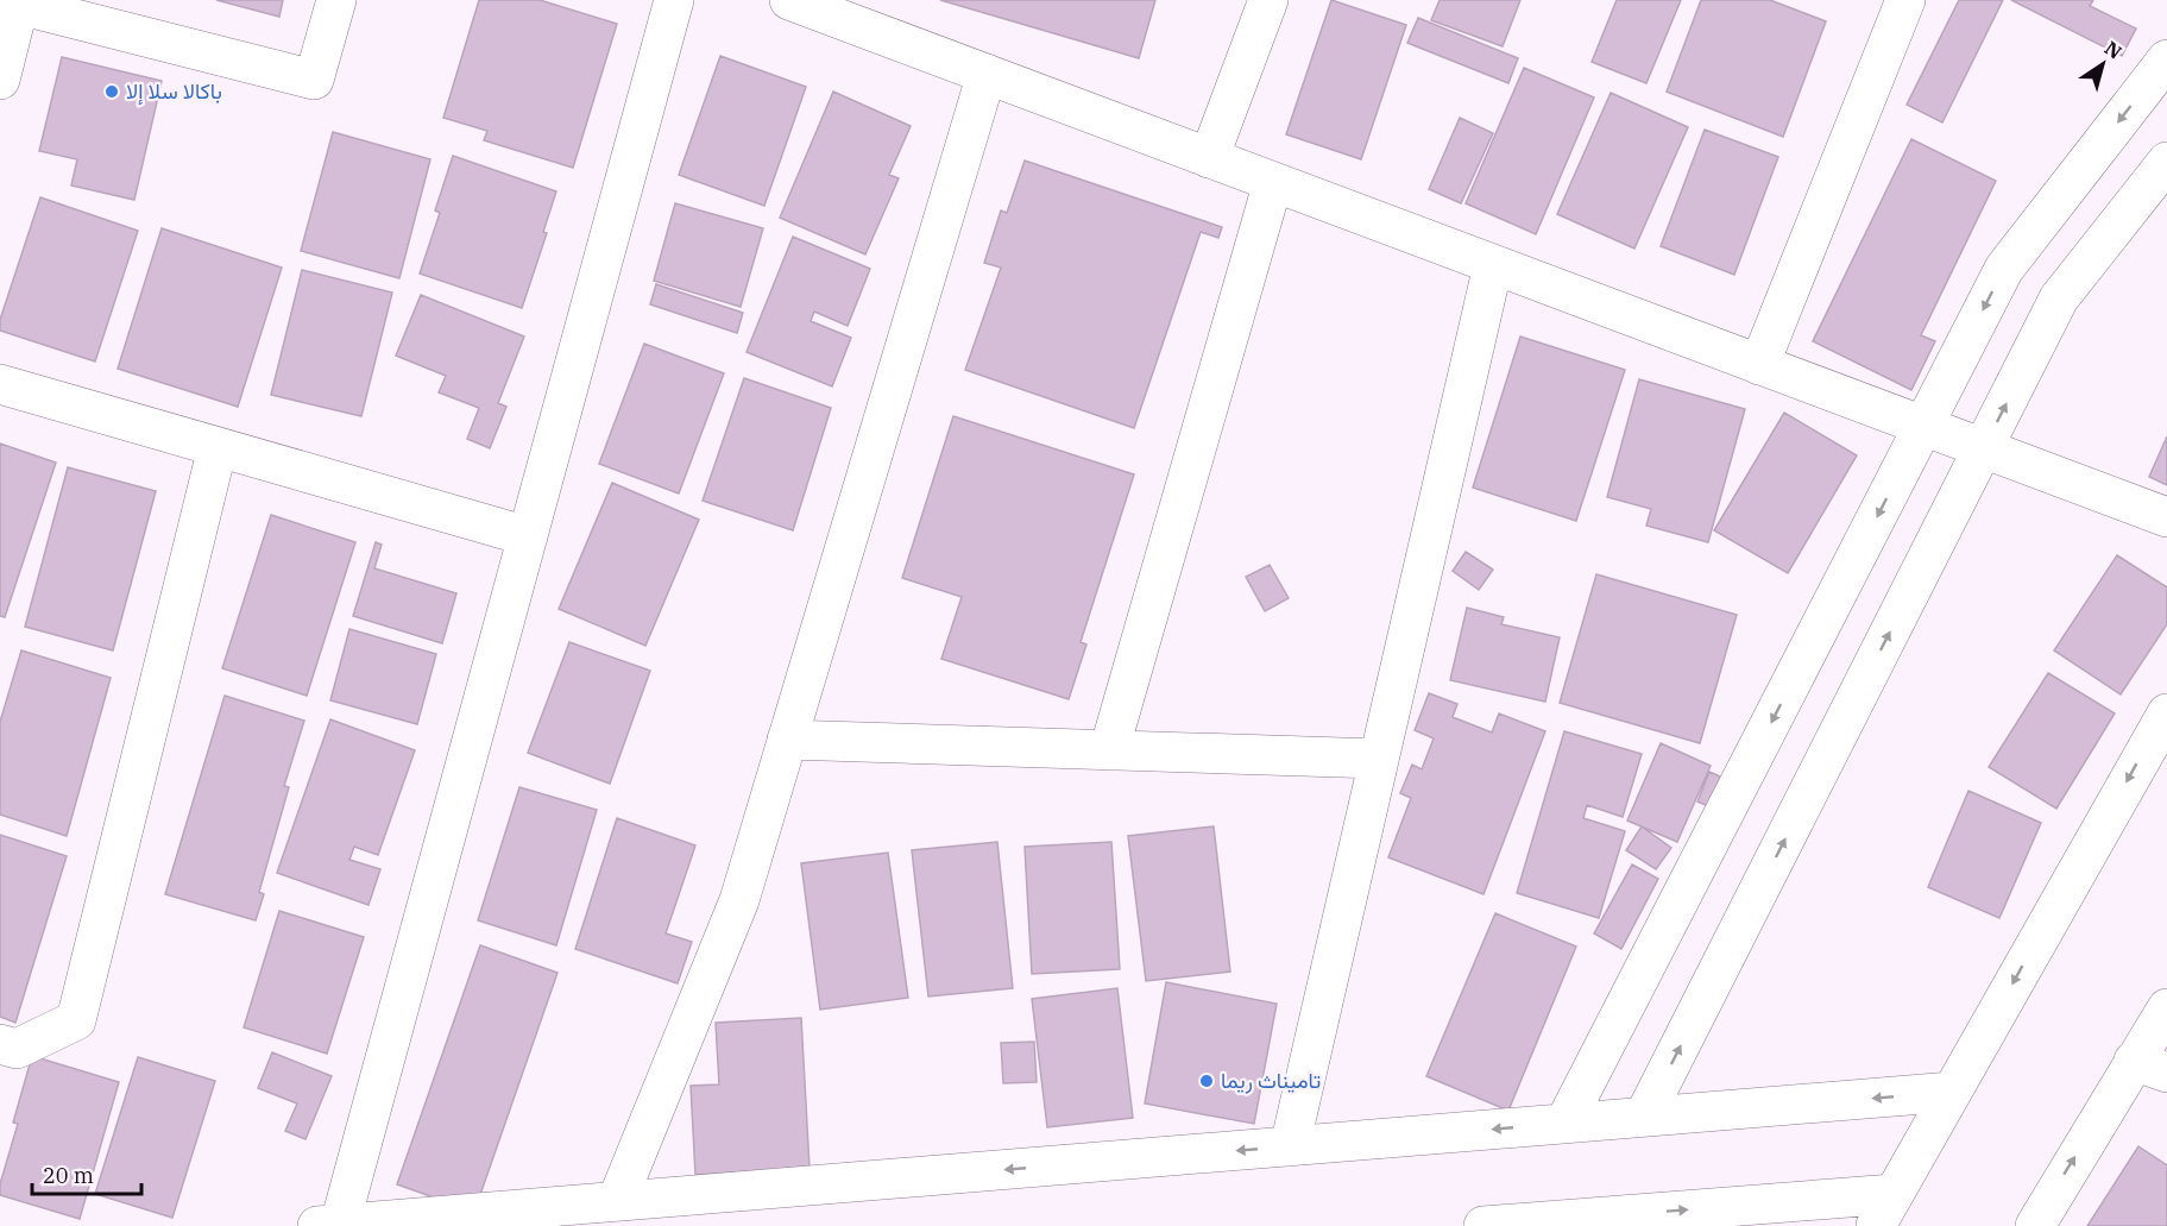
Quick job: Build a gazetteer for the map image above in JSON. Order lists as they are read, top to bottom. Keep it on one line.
{"places":["باكالا سلا إلا","تاميناث ريما"],"scale_bar":"20 m","north":"top right"}
